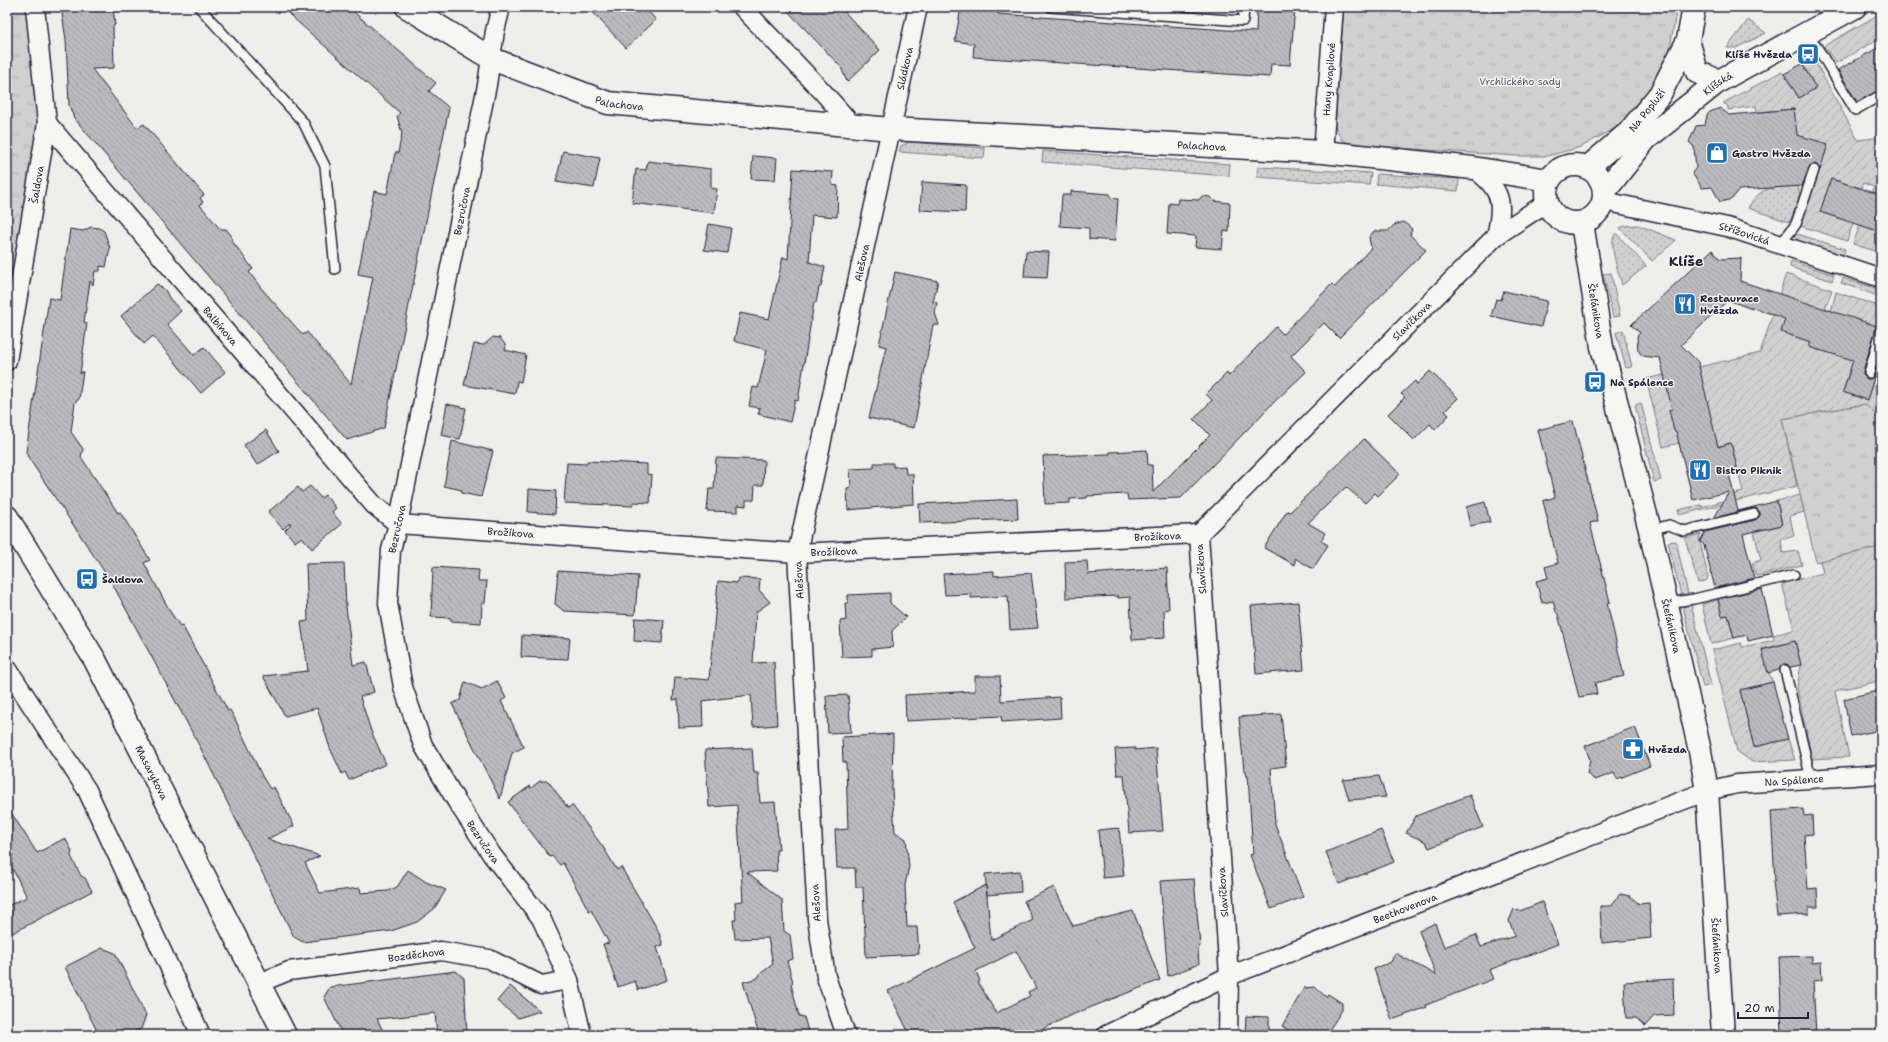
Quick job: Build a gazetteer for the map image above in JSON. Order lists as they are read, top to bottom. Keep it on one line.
{"streets":{"street":["Sládkova","Hany Kvapilové","Klíšská","Palachova","Na Popluží","Šaldova","Bezručova","Střížovická","Alešova","Štefánikova","Slavíčkova","Balbínova","Brožíkova","Masarykova","Na Spálence","Beethovenova","Bozděchova"]},"crossings":[["Sládkova","Palachova"],["Sládkova","Alešova"],["Hany Kvapilové","Palachova"],["Klíšská","Palachova"],["Klíšská","Na Popluží"],["Klíšská","Střížovická"],["Klíšská","Štefánikova"],["Klíšská","Slavíčkova"],["Palachova","Na Popluží"],["Palachova","Bezručova"],["Palachova","Střížovická"],["Palachova","Alešova"],["Palachova","Štefánikova"],["Palachova","Slavíčkova"],["Na Popluží","Střížovická"],["Na Popluží","Štefánikova"],["Na Popluží","Slavíčkova"],["Šaldova","Balbínova"],["Bezručova","Balbínova"],["Bezručova","Brožíkova"],["Bezručova","Bozděchova"],["Střížovická","Štefánikova"],["Střížovická","Slavíčkova"],["Alešova","Brožíkova"],["Štefánikova","Slavíčkova"],["Štefánikova","Na Spálence"],["Štefánikova","Beethovenova"],["Slavíčkova","Brožíkova"],["Slavíčkova","Beethovenova"],["Balbínova","Brožíkova"],["Masarykova","Bozděchova"],["Na Spálence","Beethovenova"]],"districts":["Klíše"],"parks":["Vrchlického sady"],"places":{"bus stop":["Klíše Hvězda","Na Spálence","Šaldova"],"shop":["Gastro Hvězda"],"restaurant":["Restaurace Hvězda","Bistro Piknik"],"pharmacy":["Hvězda"]},"scale_bar":"20 m"}
